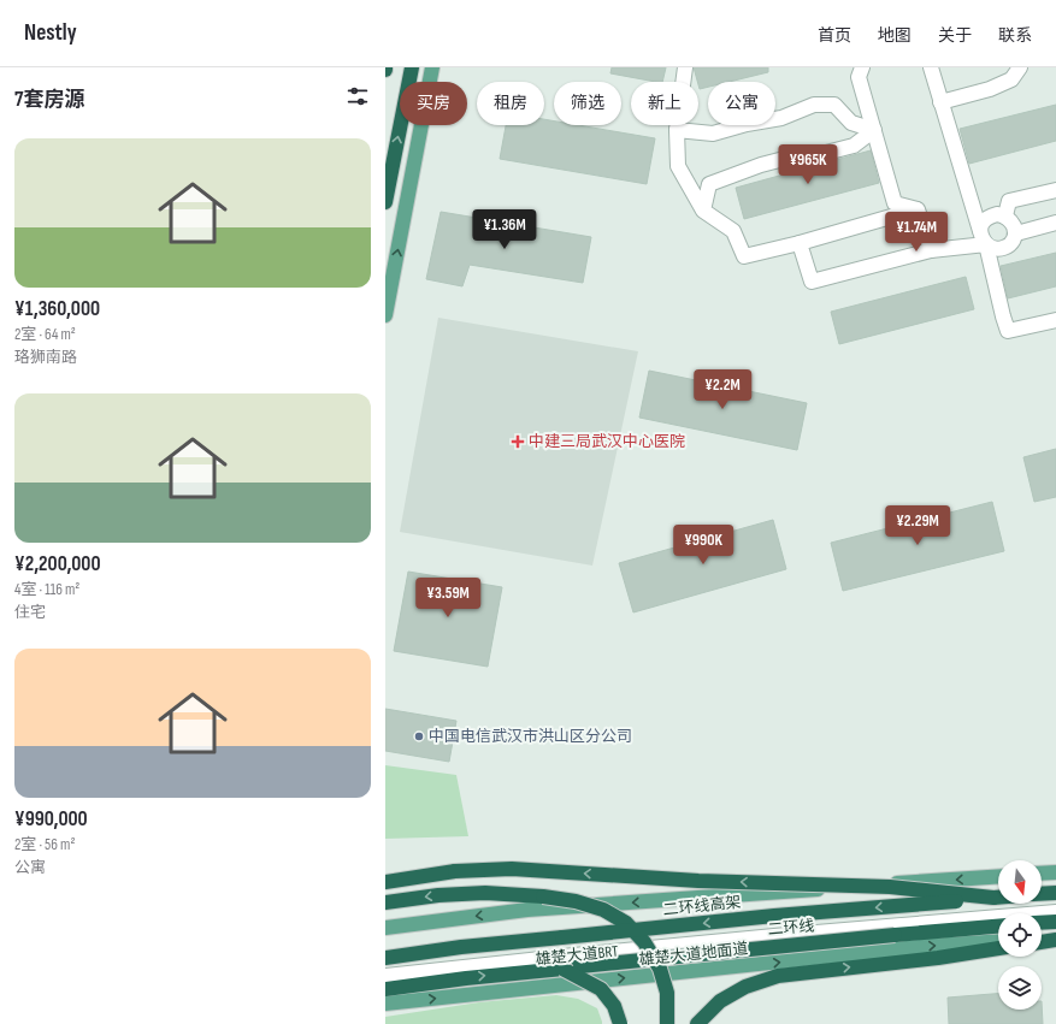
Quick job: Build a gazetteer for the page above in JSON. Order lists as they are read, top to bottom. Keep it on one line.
{"streets":{"highway":["二环线高架","二环线"],"main road":["雄楚大道地面道"],"street":["雄楚大道BRT"]},"places":{"health":["中建三局武汉中心医院"],"other":["中国电信武汉市洪山区分公司"]},"north":"bottom","page":{"header":"Nestly","nav":["首页","地图","关于","联系"],"heading":"7套房源","chip":["买房","租房","筛选","新上","公寓"],"list":[{"name":"¥1,360,000","note":"2室 · 64 m² · 珞狮南路"},{"name":"¥2,200,000","note":"4室 · 116 m² · 住宅"},{"name":"¥990,000","note":"2室 · 56 m² · 公寓"}],"price":["¥965K","¥1.36M","¥1.74M","¥2.2M","¥2.29M","¥990K","¥3.59M"]}}
